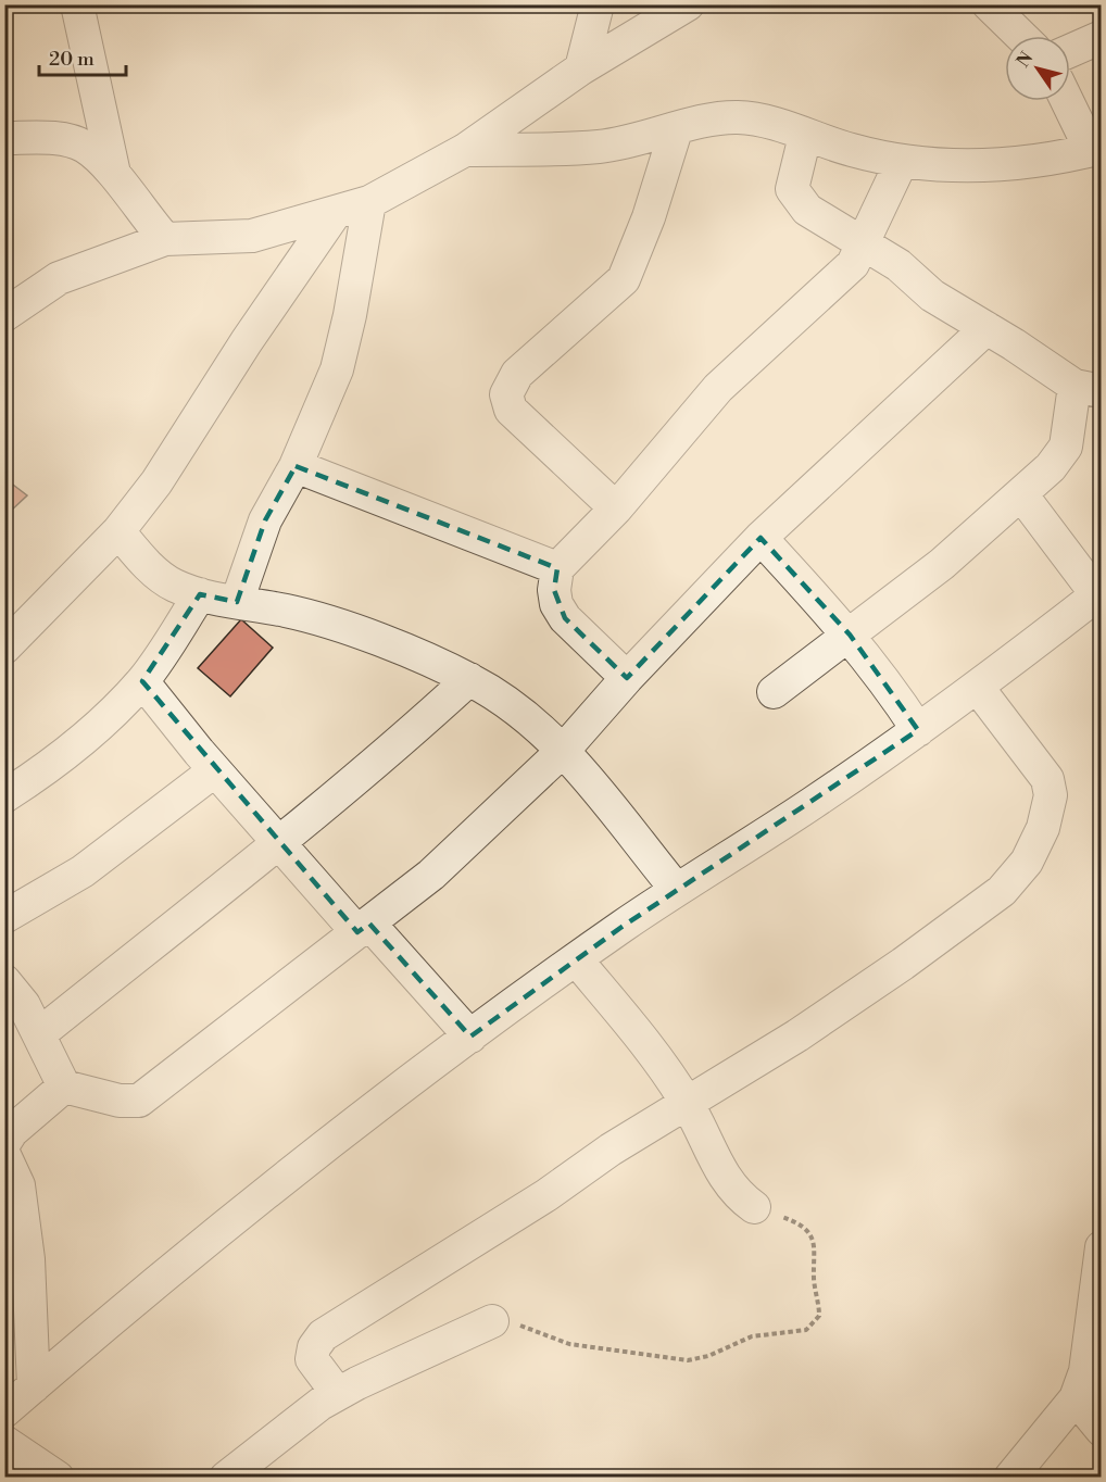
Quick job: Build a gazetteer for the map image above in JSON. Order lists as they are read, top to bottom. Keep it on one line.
{"scale_bar":"20 m","north":"top left"}
